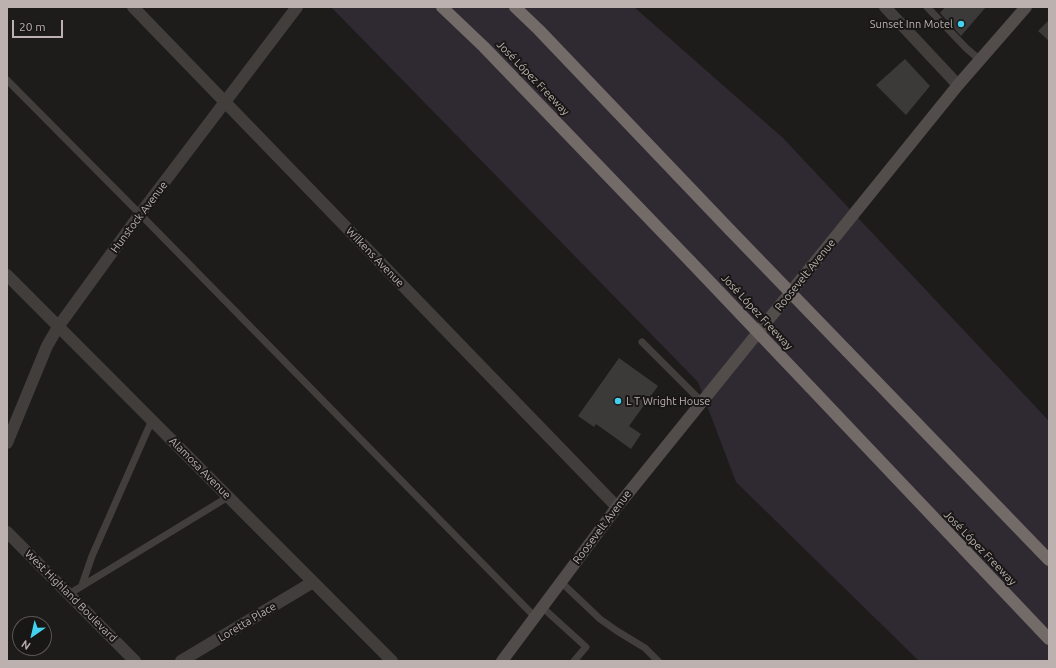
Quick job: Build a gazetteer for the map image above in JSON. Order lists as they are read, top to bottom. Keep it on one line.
{"streets":{"highway":["José López Freeway"],"main road":["Roosevelt Avenue"],"street":["Hunstock Avenue","Wilkens Avenue","Alamosa Avenue","West Highland Boulevard","Loretta Place"]},"crossings":[["Hunstock Avenue","Wilkens Avenue"],["Hunstock Avenue","Alamosa Avenue"],["Wilkens Avenue","Roosevelt Avenue"],["Alamosa Avenue","Loretta Place"]],"places":["Sunset Inn Motel","L T Wright House"],"scale_bar":"20 m","north":"bottom left"}
